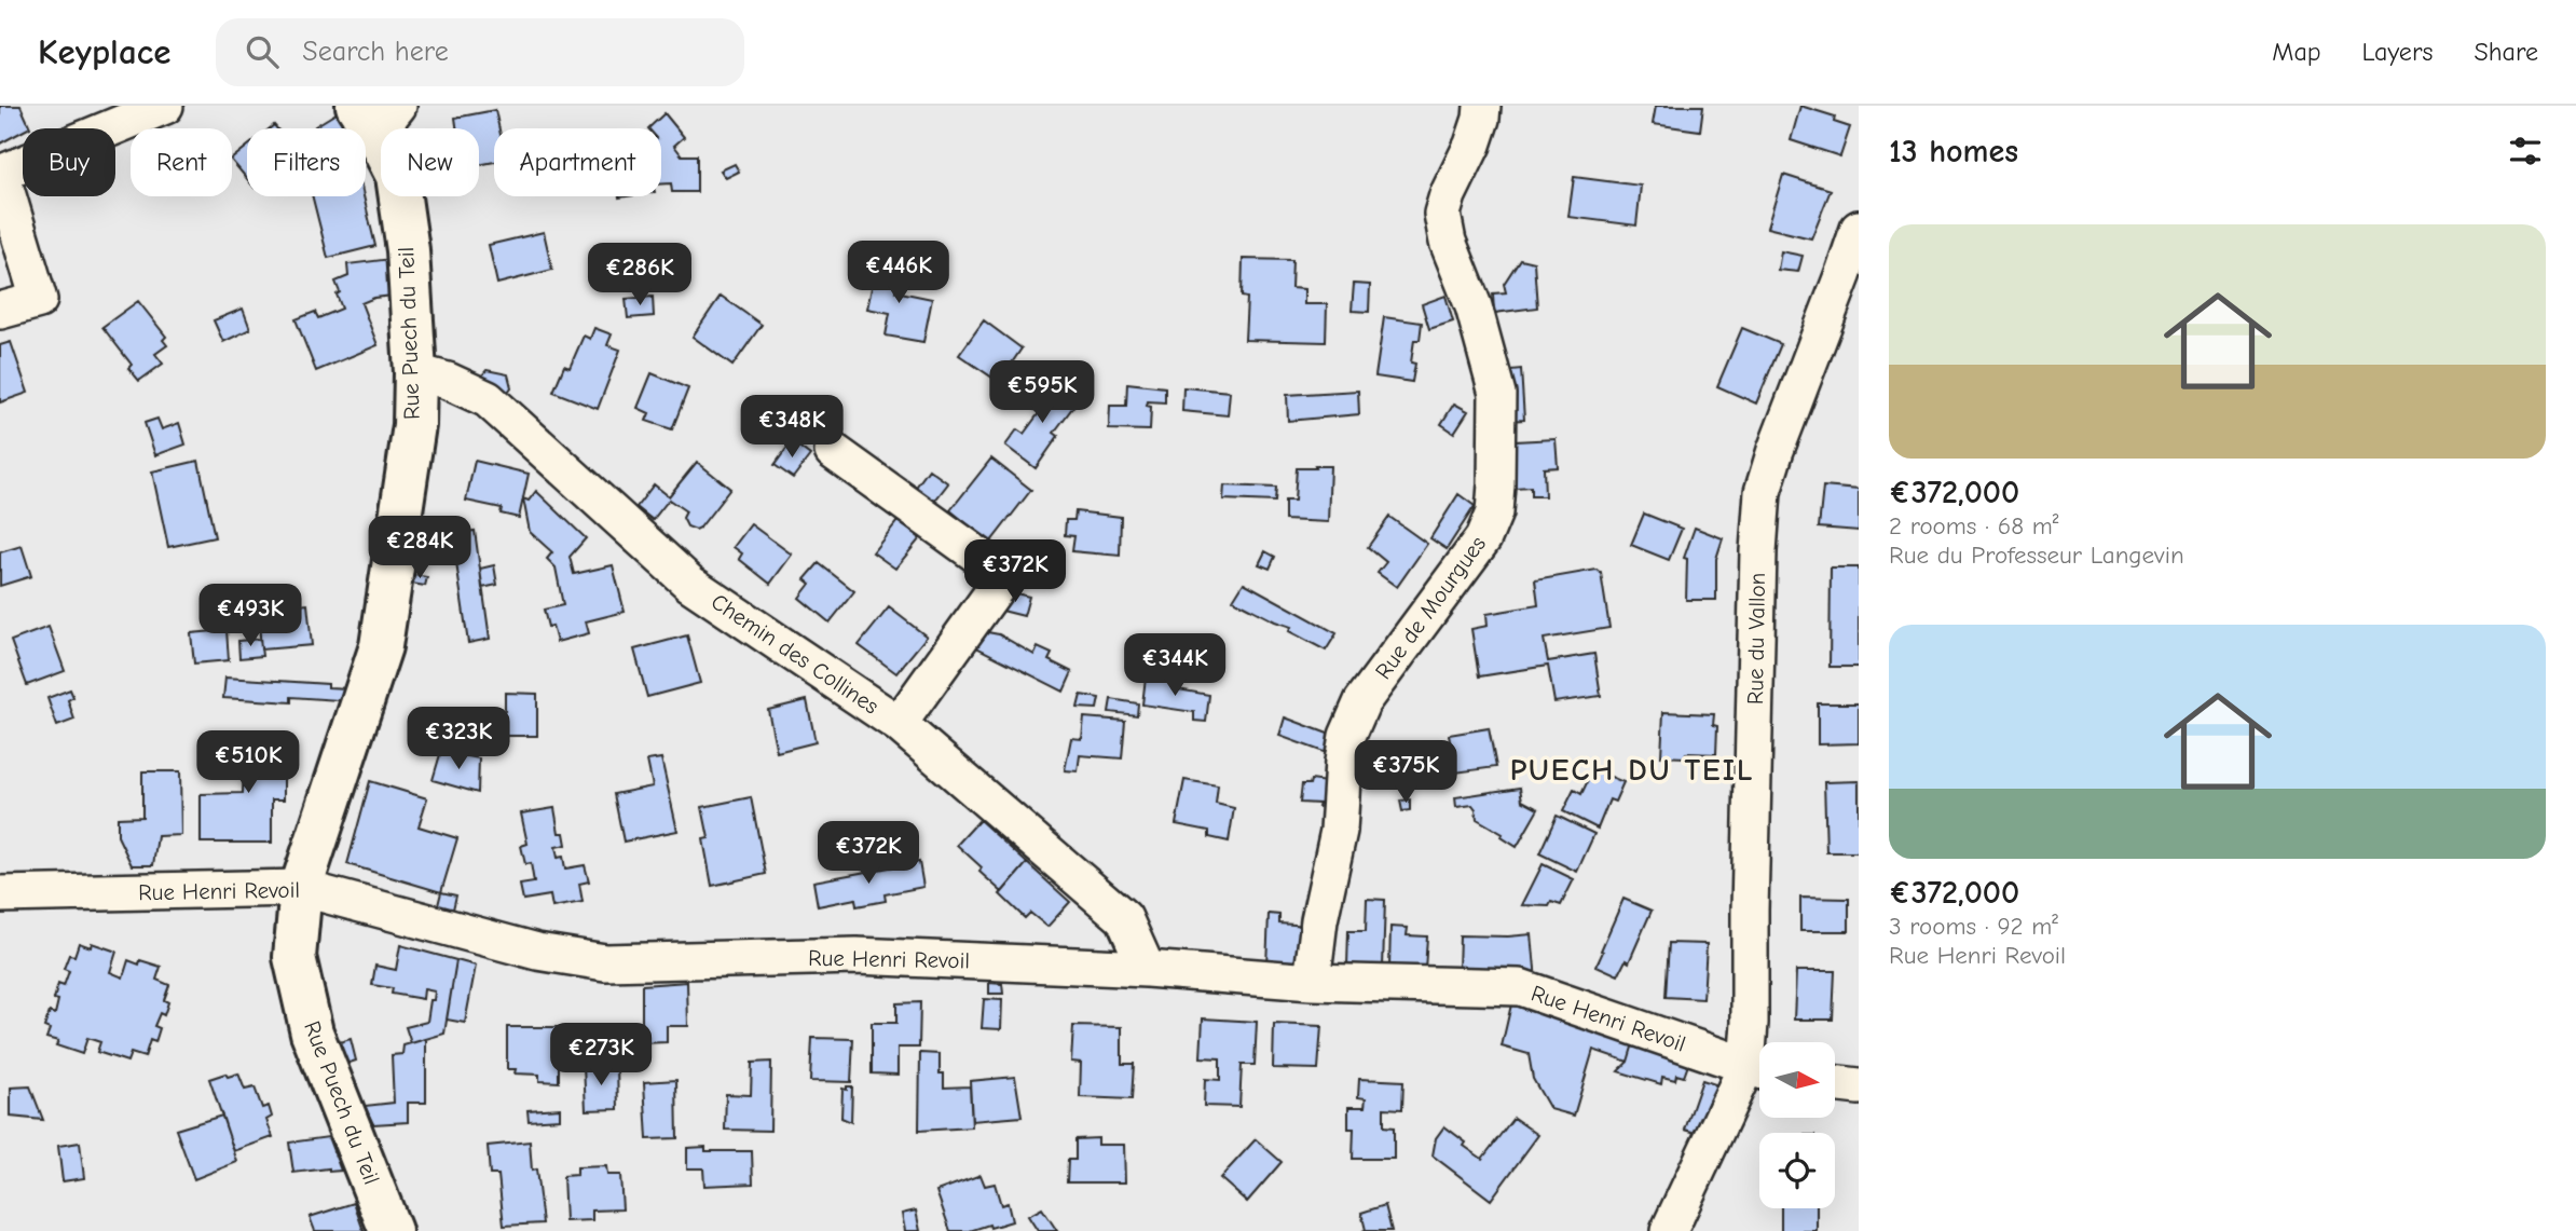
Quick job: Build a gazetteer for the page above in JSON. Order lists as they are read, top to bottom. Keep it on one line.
{"streets":{"street":["Rue Puech du Teil","Rue de Mourgues","Rue du Vallon","Chemin des Collines","Rue Henri Revoil"]},"crossings":[["Rue Puech du Teil","Chemin des Collines"],["Rue Puech du Teil","Rue Henri Revoil"],["Rue de Mourgues","Rue Henri Revoil"],["Rue du Vallon","Rue Henri Revoil"],["Chemin des Collines","Rue Henri Revoil"]],"districts":["PUECH DU TEIL"],"north":"right","page":{"header":"Keyplace","search":"Search here","nav":["Map","Layers","Share"],"heading":"13 homes","chip":["Buy","Rent","Filters","New","Apartment"],"list":[{"name":"€372,000","note":"2 rooms · 68 m² · Rue du Professeur Langevin"},{"name":"€372,000","note":"3 rooms · 92 m² · Rue Henri Revoil"}],"price":["€446K","€286K","€595K","€348K","€284K","€372K","€493K","€344K","€323K","€510K","€375K","€372K","€273K"]}}
